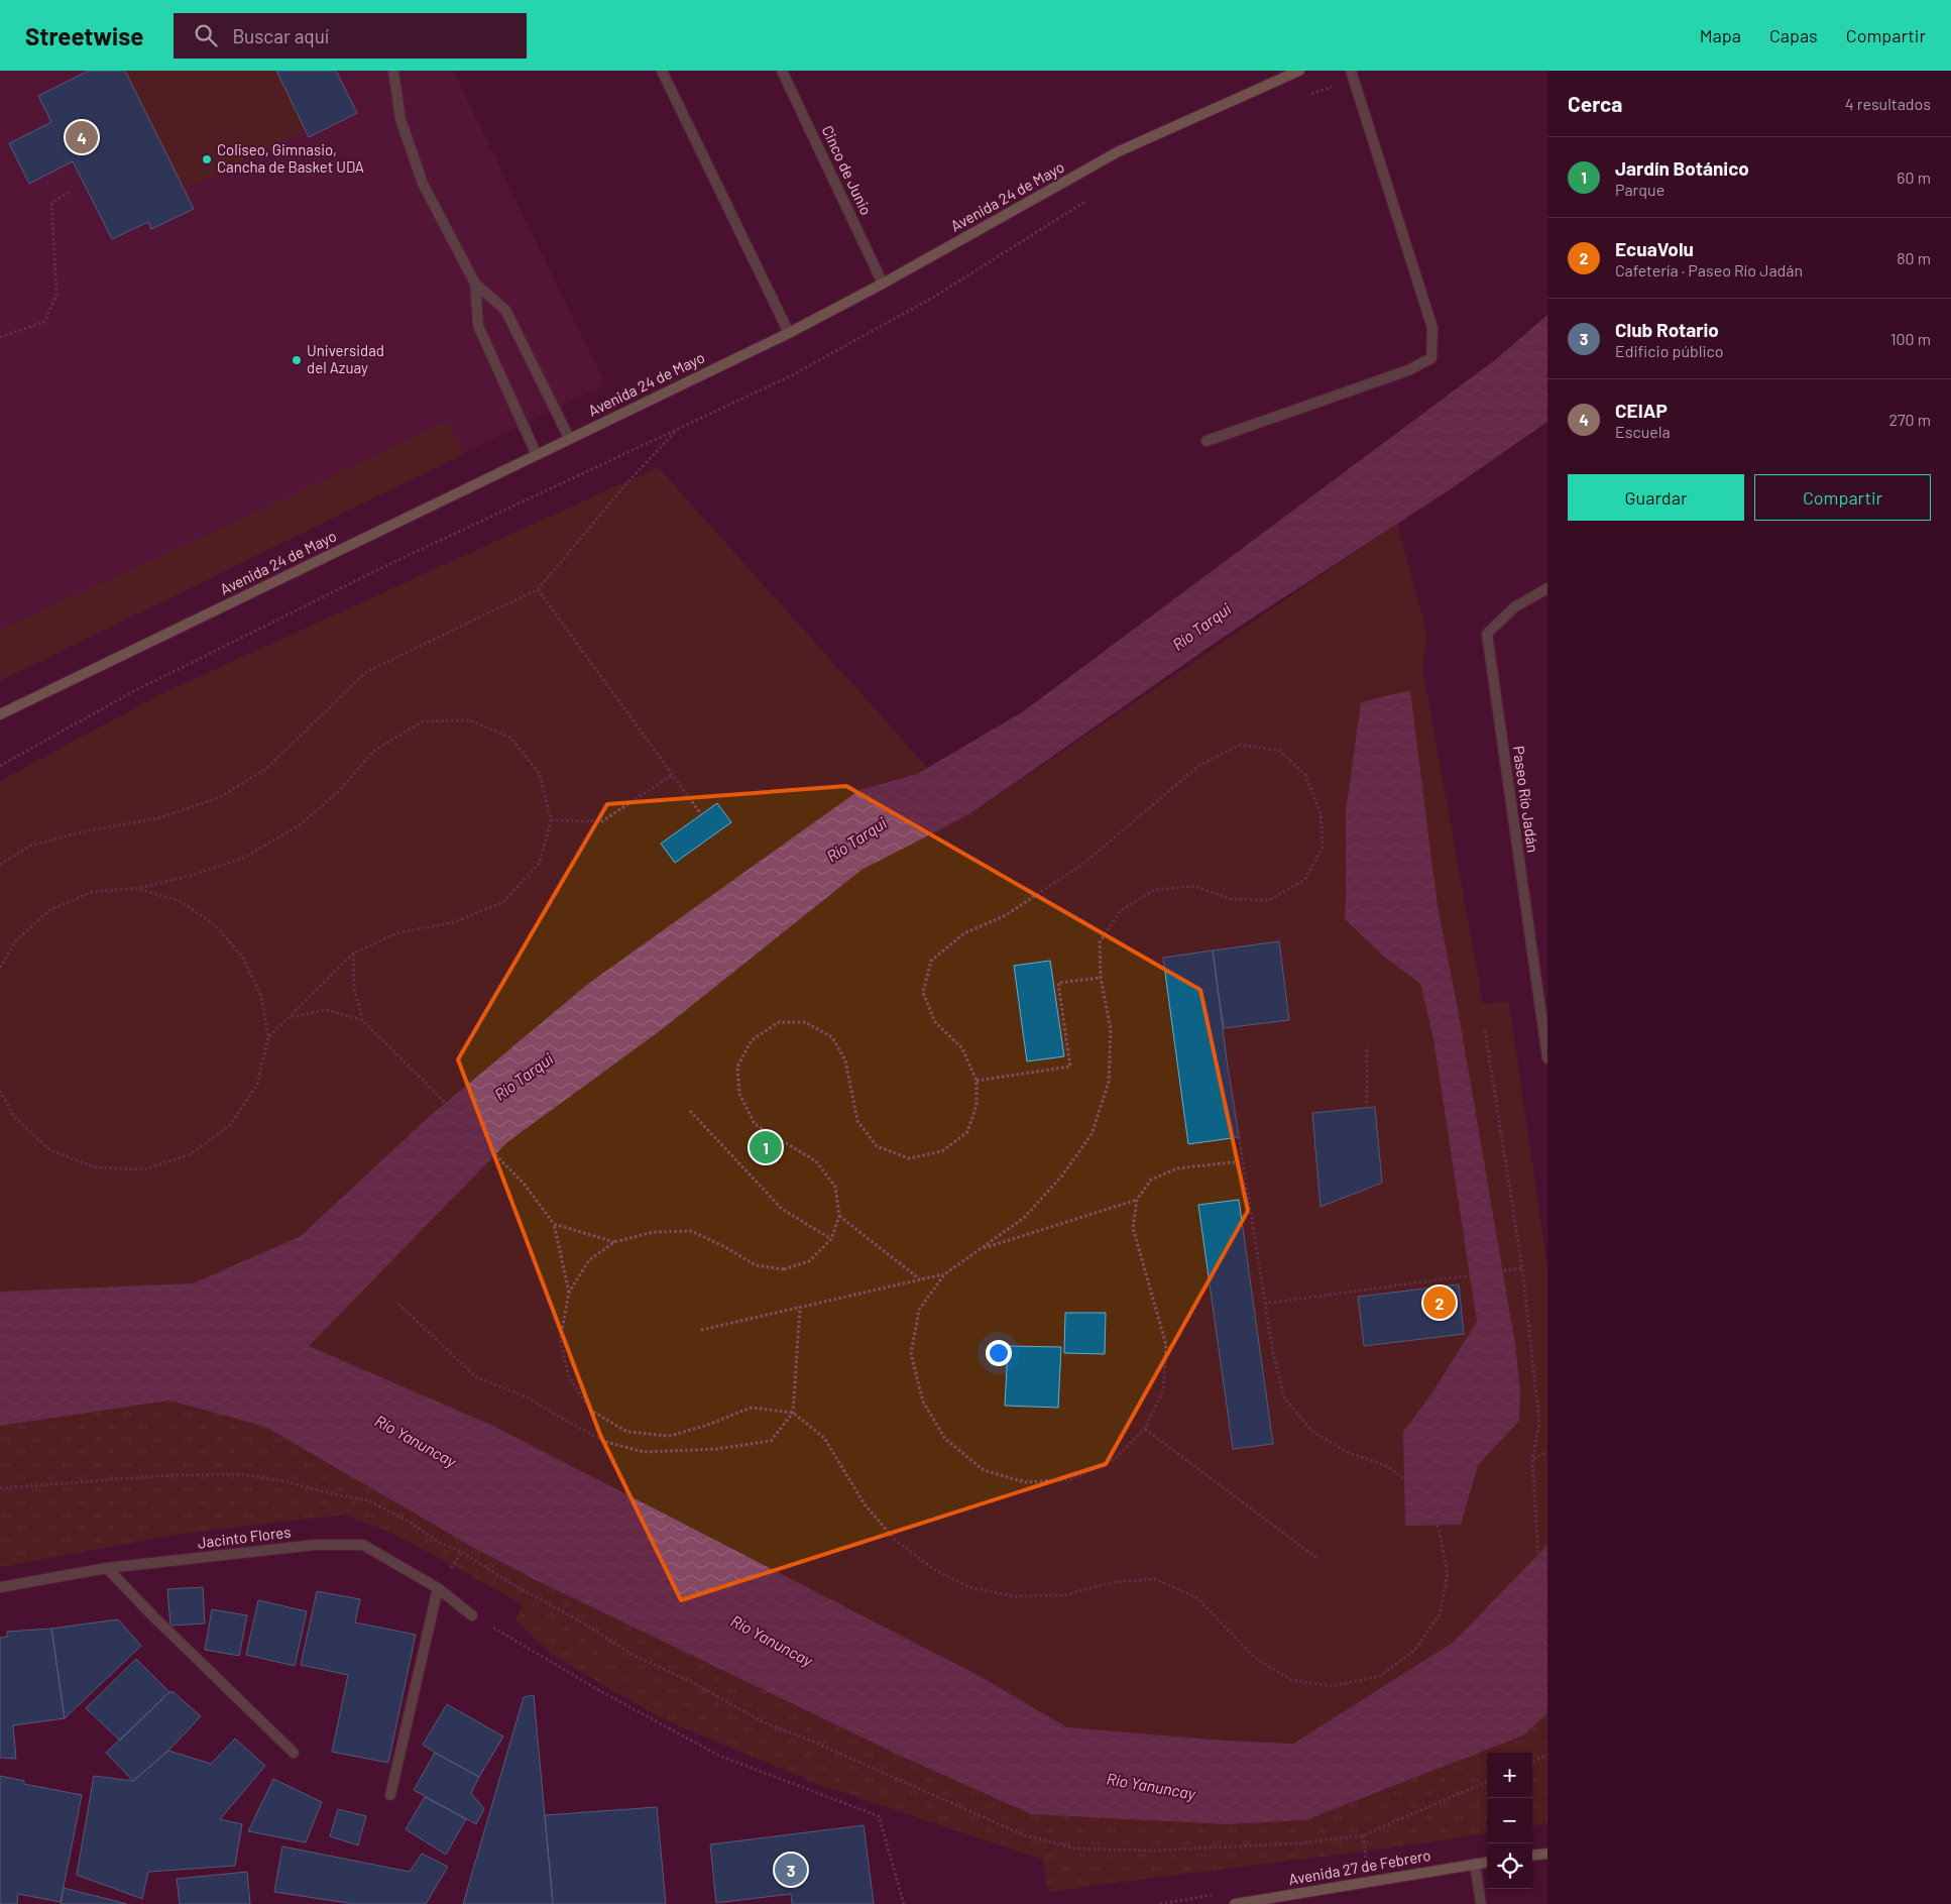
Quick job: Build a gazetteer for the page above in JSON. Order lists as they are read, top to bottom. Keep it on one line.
{"streets":{"main road":["Avenida 24 de Mayo","Avenida 27 de Febrero"],"street":["Cinco de Junio","Paseo Río Jadán","Jacinto Flores"]},"crossings":[["Cinco de Junio","Avenida 24 de Mayo"]],"water":["Río Tarqui","Río Yanuncay"],"places":["Coliseo, Gimnasio, Cancha de Basket UDA","Universidad del Azuay"],"page":{"header":"Streetwise","search":"Buscar aquí","nav":["Mapa","Capas","Compartir"],"heading":["Cerca","4 resultados"],"pins":["4","1","2","3"],"list":[{"mark":"1","name":"Jardín Botánico","note":"Parque","value":"60 m"},{"mark":"2","name":"EcuaVolu","note":"Cafetería · Paseo Río Jadán","value":"80 m"},{"mark":"3","name":"Club Rotario","note":"Edificio público","value":"100 m"},{"mark":"4","name":"CEIAP","note":"Escuela","value":"270 m"}],"buttons":["Guardar","Compartir"],"map_buttons":["+","−"]}}
